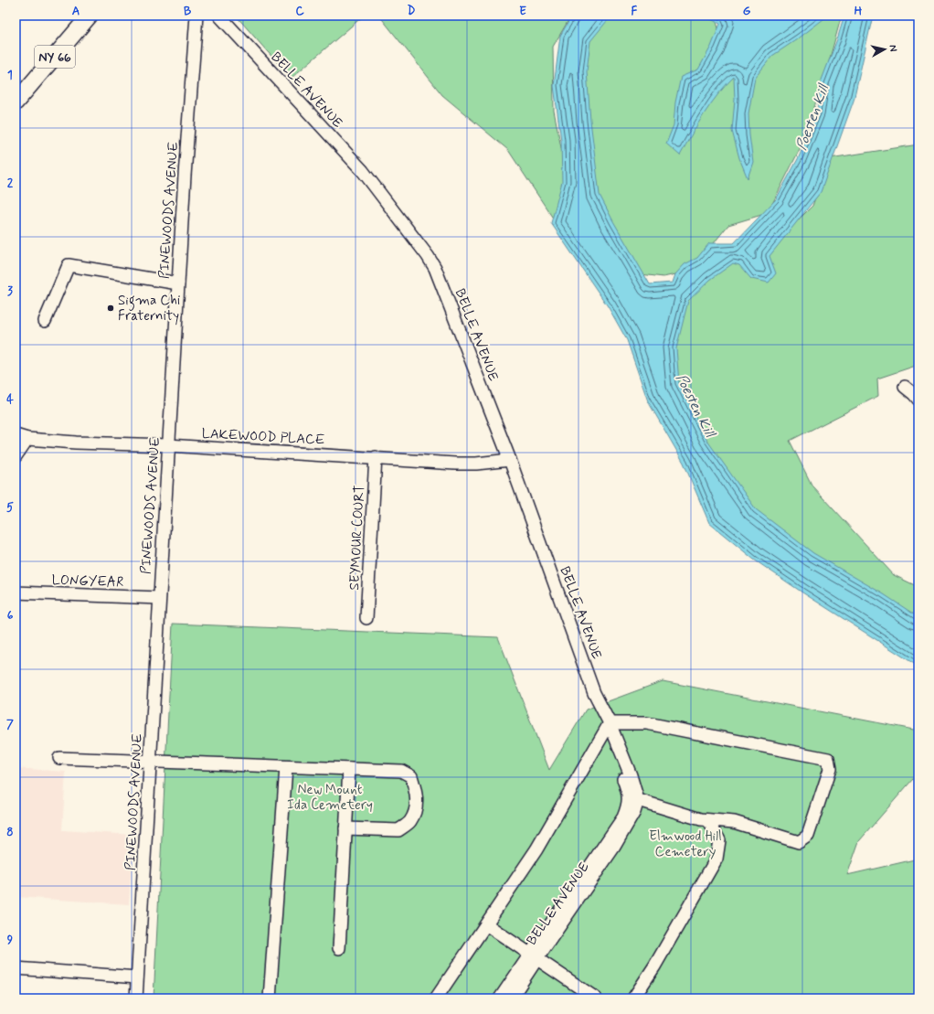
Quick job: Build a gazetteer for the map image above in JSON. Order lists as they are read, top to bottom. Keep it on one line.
{"streets":{"main road":["NY 66"],"street":["BELLE AVENUE","PINEWOODS AVENUE","LAKEWOOD PLACE","SEYMOUR COURT","LONGYEAR"]},"crossings":[["BELLE AVENUE","LAKEWOOD PLACE"],["PINEWOODS AVENUE","LAKEWOOD PLACE"],["PINEWOODS AVENUE","LONGYEAR"],["LAKEWOOD PLACE","SEYMOUR COURT"]],"water":["Poesten Kill"],"parks":["New Mount Ida Cemetery","Elmwood Hill Cemetery"],"places":["Sigma Chi Fraternity"],"north":"right","grid":{"columns":["A","B","C","D","E","F","G","H"],"rows":["1","2","3","4","5","6","7","8","9"]}}
